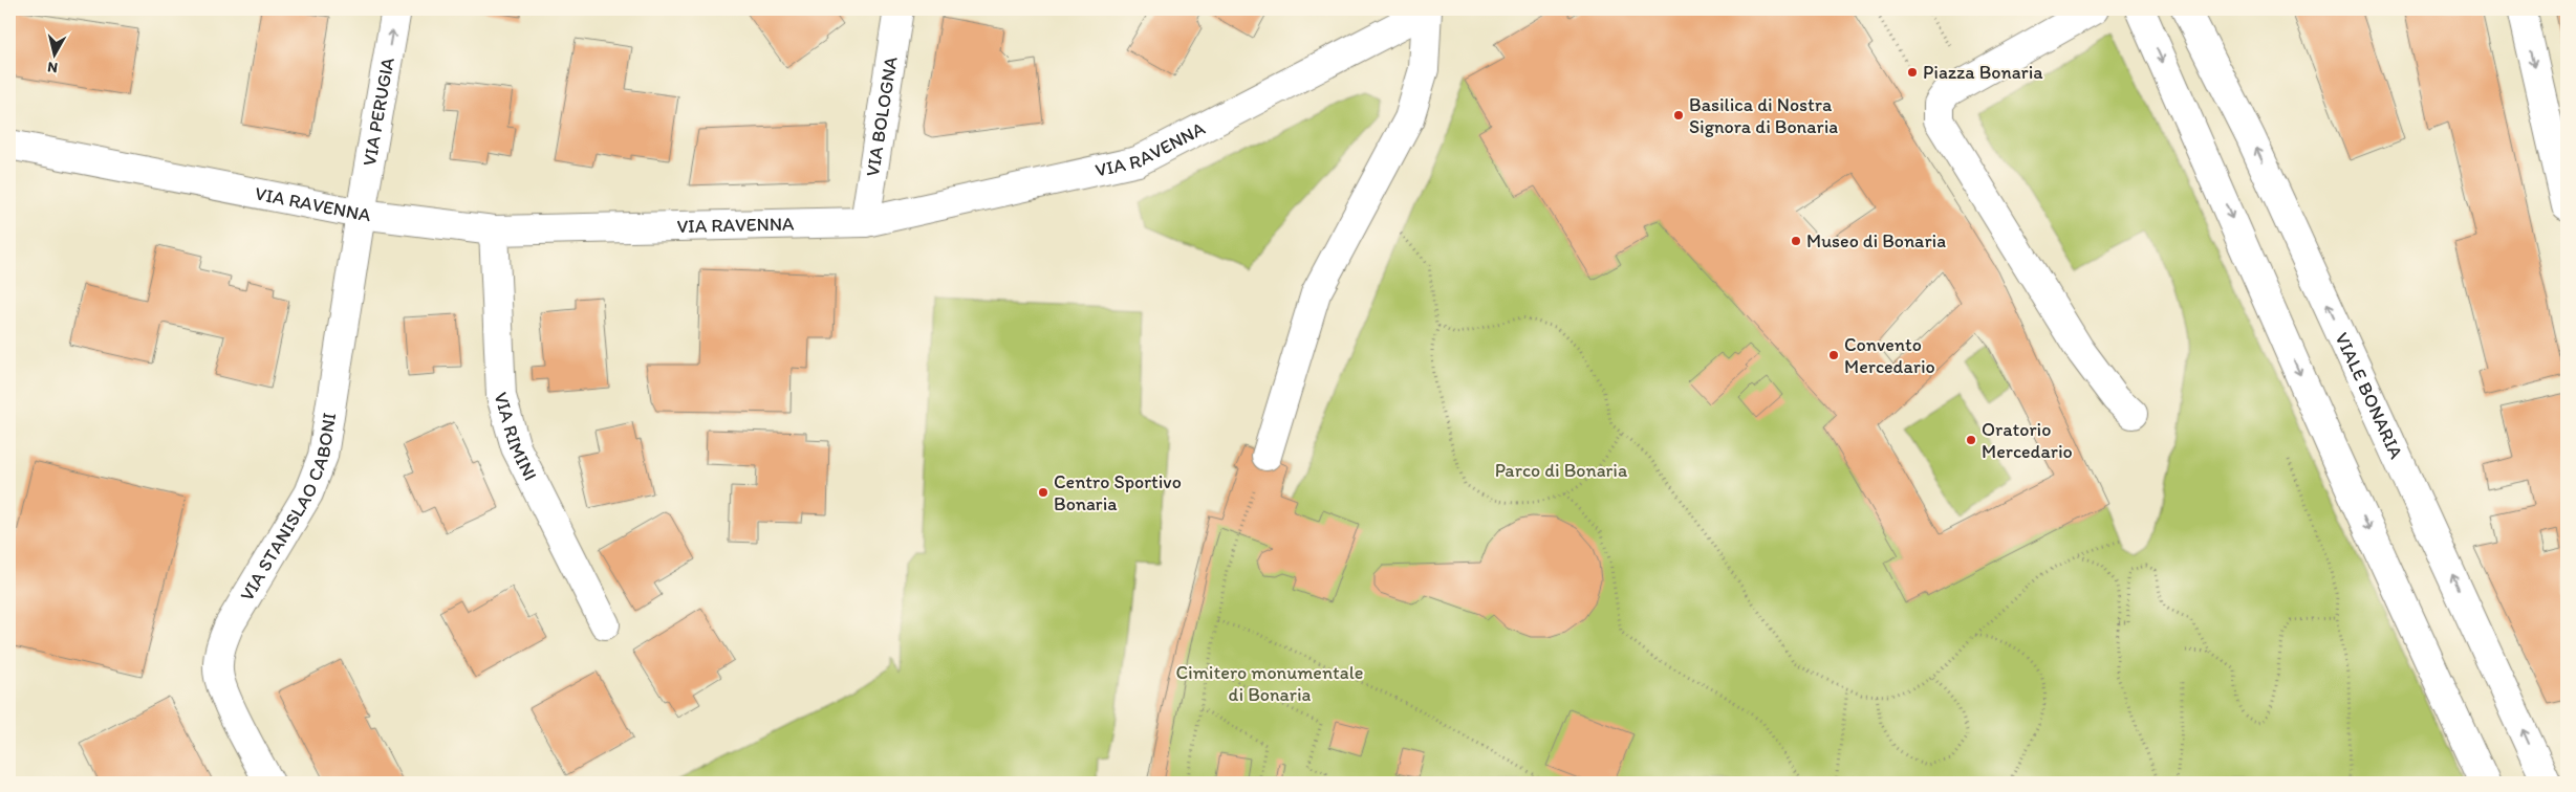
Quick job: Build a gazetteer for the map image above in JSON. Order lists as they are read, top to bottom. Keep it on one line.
{"streets":{"street":["VIA PERUGIA","VIA BOLOGNA","VIA RAVENNA","VIALE BONARIA","VIA RIMINI","VIA STANISLAO CABONI"]},"crossings":[["VIA PERUGIA","VIA RAVENNA"],["VIA PERUGIA","VIA STANISLAO CABONI"],["VIA BOLOGNA","VIA RAVENNA"],["VIA RAVENNA","VIA RIMINI"],["VIA RAVENNA","VIA STANISLAO CABONI"]],"one_way":["VIA PERUGIA"],"parks":["Parco di Bonaria","Cimitero monumentale di Bonaria"],"places":["Piazza Bonaria","Basilica di Nostra Signora di Bonaria","Museo di Bonaria","Convento Mercedario","Oratorio Mercedario","Centro Sportivo Bonaria"],"north":"bottom"}
